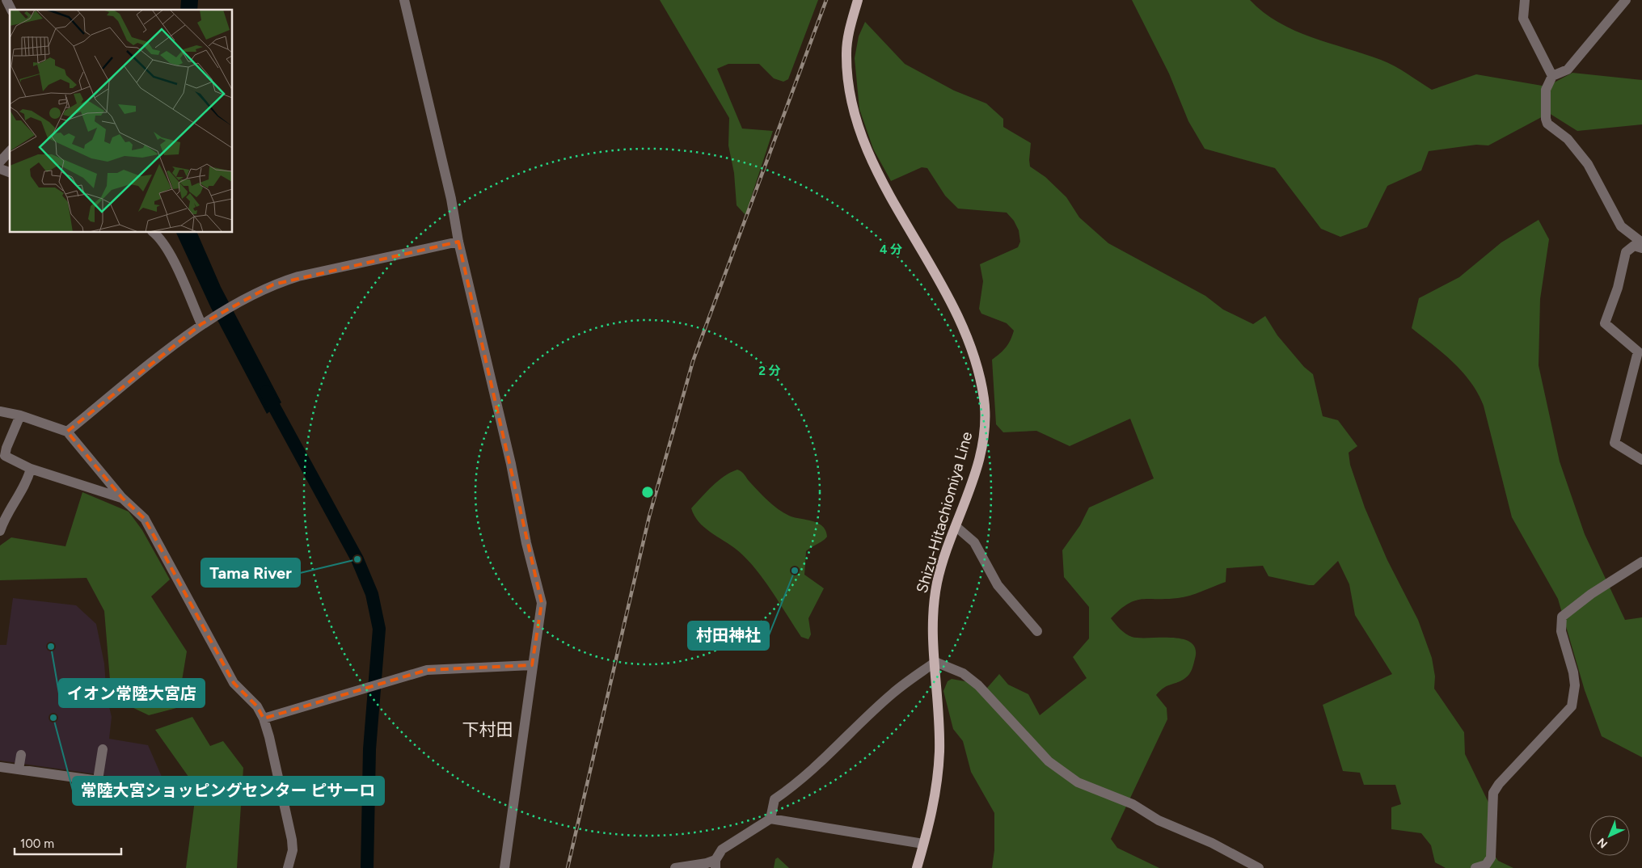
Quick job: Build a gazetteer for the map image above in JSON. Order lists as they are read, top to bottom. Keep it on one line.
{"streets":{"main road":["Shizu-Hitachiomiya Line"]},"districts":["下村田"],"places":["Tama River","村田神社","イオン常陸大宮店","常陸大宮ショッピングセンター ピサーロ"],"scale_bar":"100 m","north":"bottom left","rings":["4 分","2 分"]}
